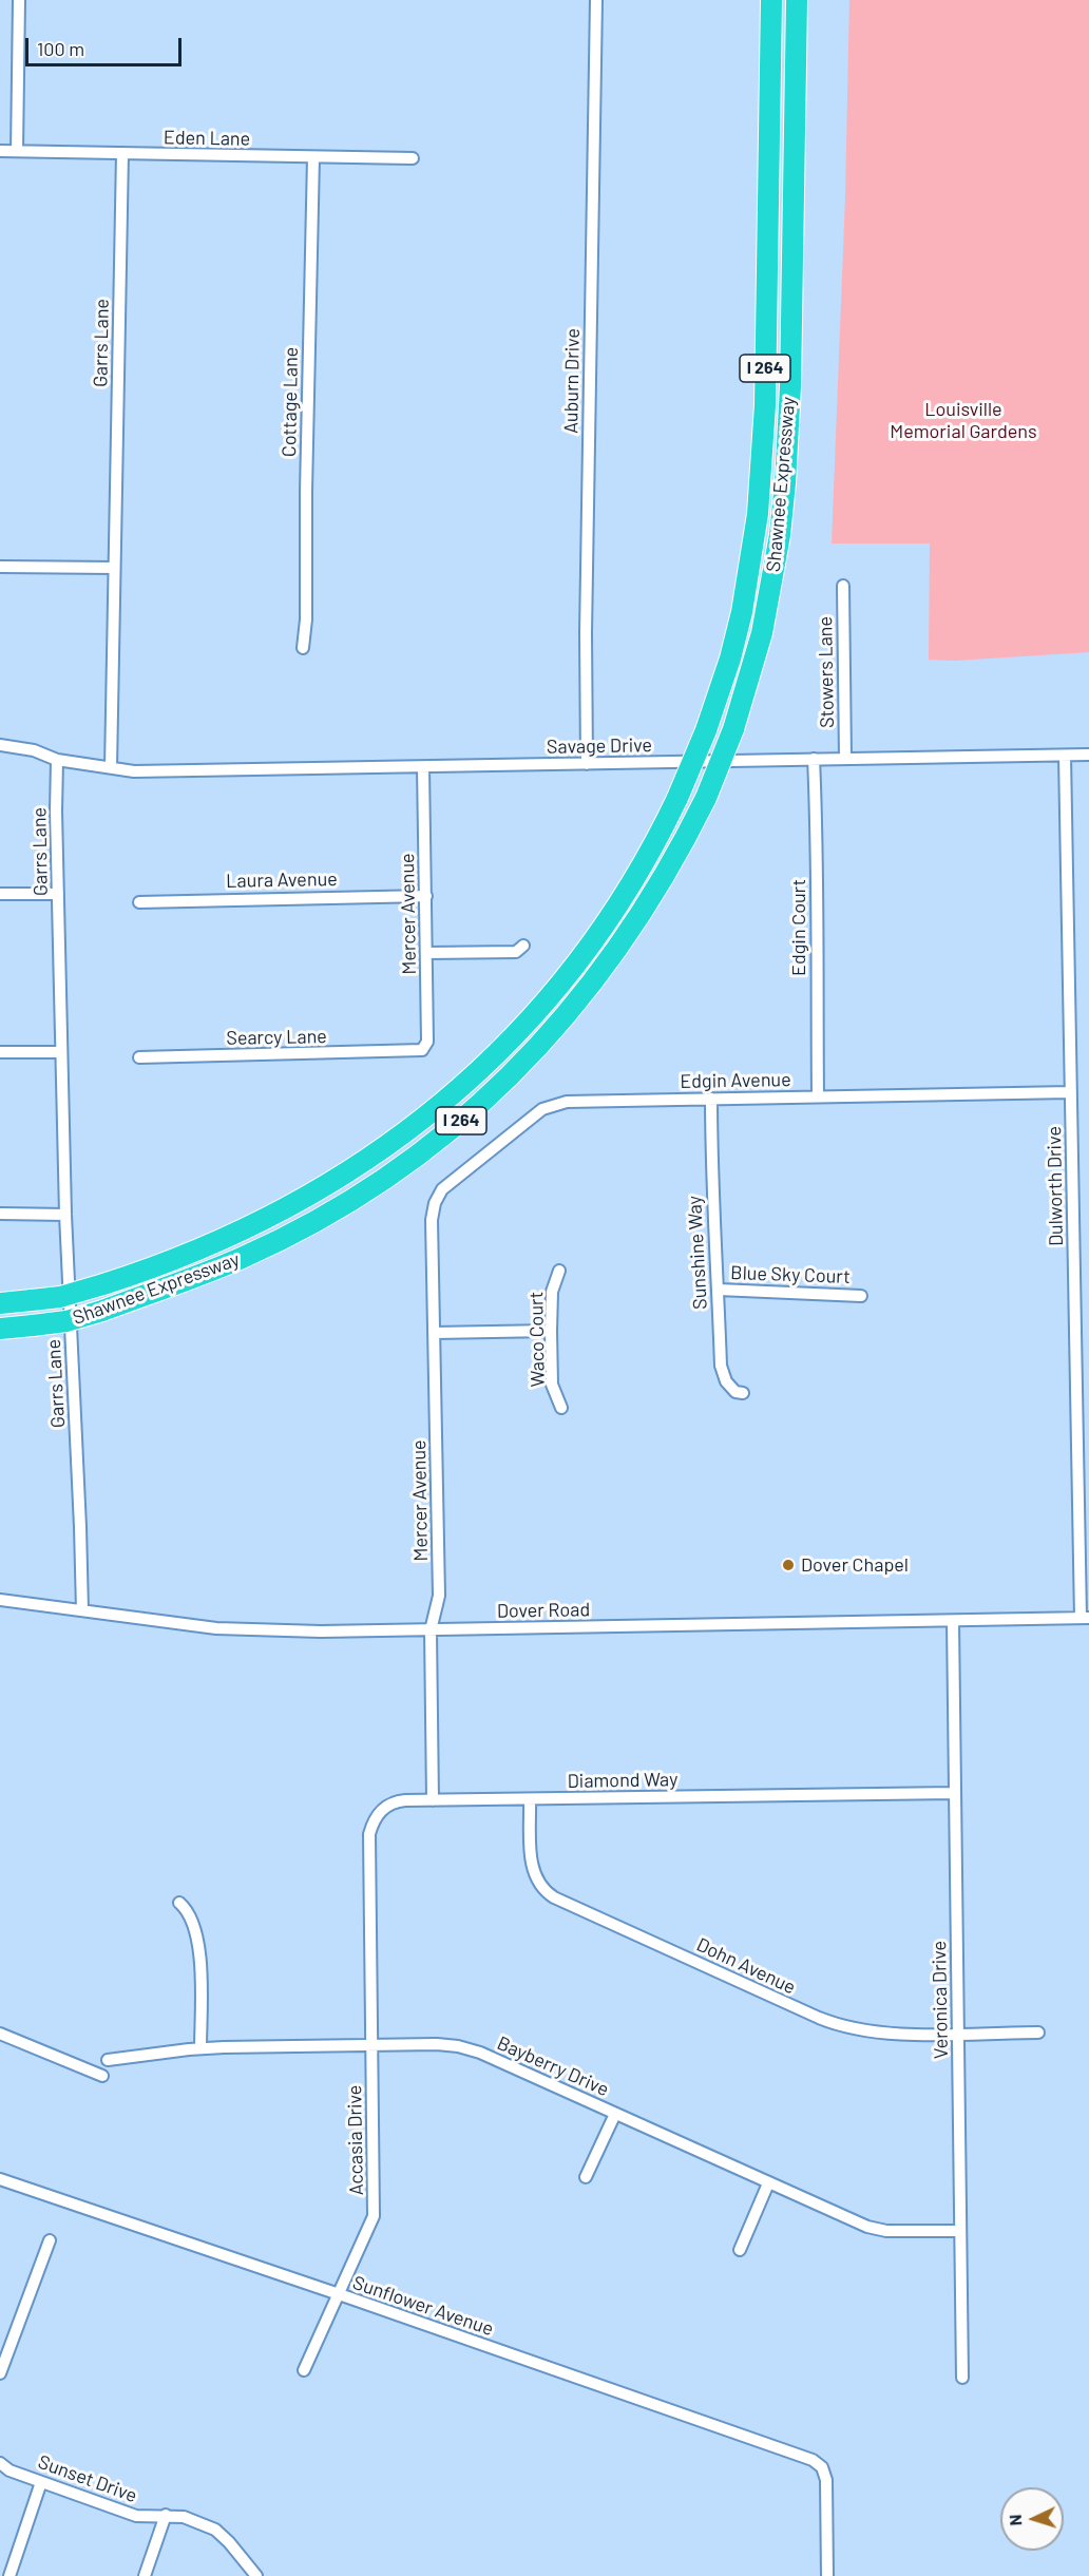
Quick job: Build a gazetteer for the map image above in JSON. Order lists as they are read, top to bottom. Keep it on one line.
{"streets":{"highway":["I 264","Shawnee Expressway"],"street":["Eden Lane","Garrs Lane","Auburn Drive","Cottage Lane","Stowers Lane","Savage Drive","Laura Avenue","Mercer Avenue","Edgin Court","Searcy Lane","Edgin Avenue","Dulworth Drive","Sunshine Way","Blue Sky Court","Waco Court","Dover Road","Diamond Way","Dohn Avenue","Veronica Drive","Bayberry Drive","Accasia Drive","Sunflower Avenue","Sunset Drive"]},"crossings":[["Eden Lane","Garrs Lane"],["Eden Lane","Cottage Lane"],["Garrs Lane","Savage Drive"],["Garrs Lane","Dover Road"],["Auburn Drive","Savage Drive"],["Stowers Lane","Savage Drive"],["Savage Drive","Mercer Avenue"],["Savage Drive","Edgin Court"],["Savage Drive","Dulworth Drive"],["Laura Avenue","Mercer Avenue"],["Mercer Avenue","Searcy Lane"],["Mercer Avenue","Edgin Avenue"],["Mercer Avenue","Dover Road"],["Mercer Avenue","Diamond Way"],["Edgin Court","Edgin Avenue"],["Edgin Avenue","Dulworth Drive"],["Edgin Avenue","Sunshine Way"],["Dulworth Drive","Dover Road"],["Sunshine Way","Blue Sky Court"],["Dover Road","Veronica Drive"],["Diamond Way","Dohn Avenue"],["Diamond Way","Veronica Drive"],["Diamond Way","Accasia Drive"],["Dohn Avenue","Veronica Drive"],["Veronica Drive","Bayberry Drive"],["Bayberry Drive","Accasia Drive"],["Accasia Drive","Sunflower Avenue"]],"parks":["Louisville Memorial Gardens"],"places":["Dover Chapel"],"scale_bar":"100 m","north":"left"}
